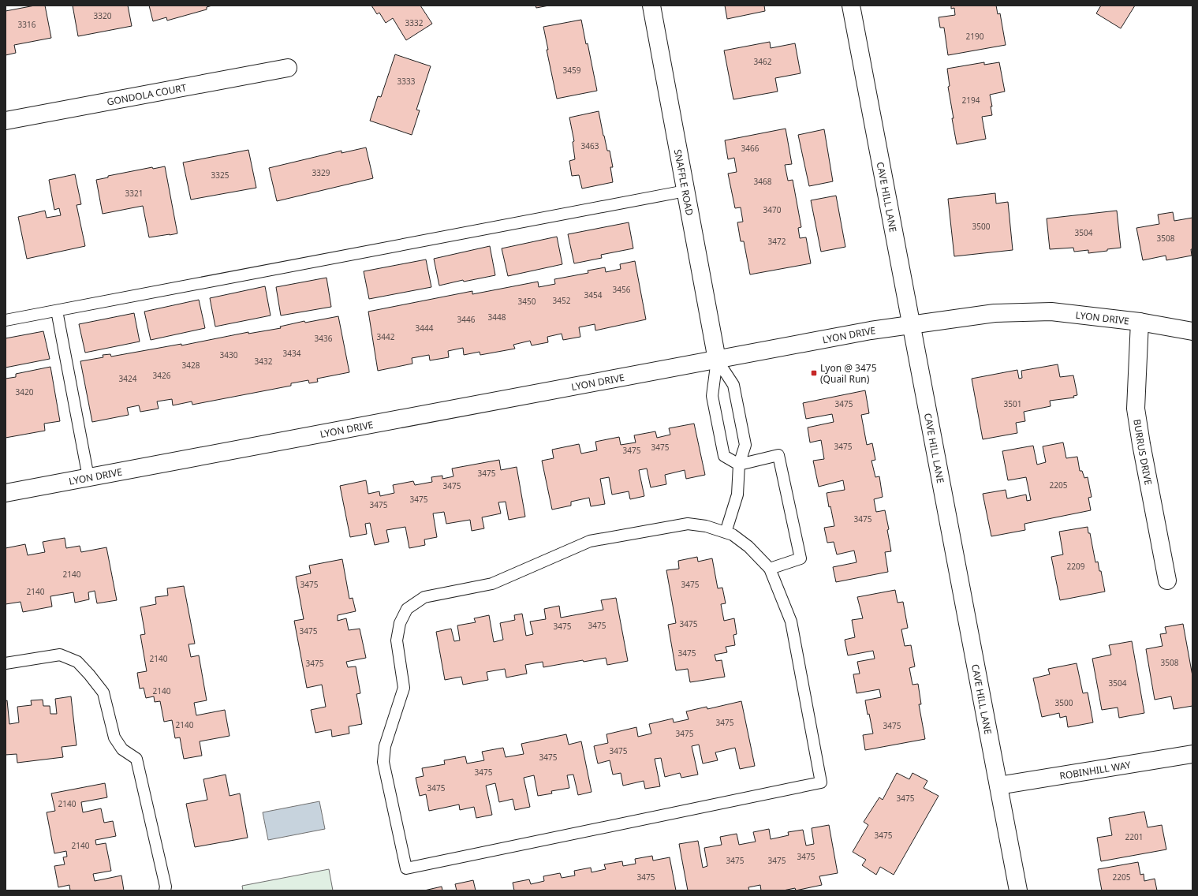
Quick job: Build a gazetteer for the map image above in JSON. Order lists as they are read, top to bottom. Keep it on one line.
{"streets":{"street":["GONDOLA COURT","SNAFFLE ROAD","CAVE HILL LANE","LYON DRIVE","BURRUS DRIVE","ROBINHILL WAY"]},"crossings":[["SNAFFLE ROAD","LYON DRIVE"],["CAVE HILL LANE","LYON DRIVE"],["CAVE HILL LANE","ROBINHILL WAY"],["LYON DRIVE","BURRUS DRIVE"]],"places":{"transit":["Lyon @ 3475 (Quail Run)"]},"house_numbers":["3320","3332","3316","2190","3462","3459","3333","2194","3463","3466","3329","3325","3468","3321","3470","3500","3504","3508","3472","3456","3454","3452","3450","3448","3446","3444","3442","3436","3434","3430","3432","3428","3426","3424","3420","3475","3501","3475","3475","3475","3475","2205","3475","3475","3475","3475","2209","2140","3475","3475","2140","3475","3475","3475","3475","3475","2140","3508","3475","3504","2140","3500","3475","2140","3475","3475","3475","3475","3475","3475","3475","2140","3475","2201","2140","3475","3475","3475","3475","2205"]}
